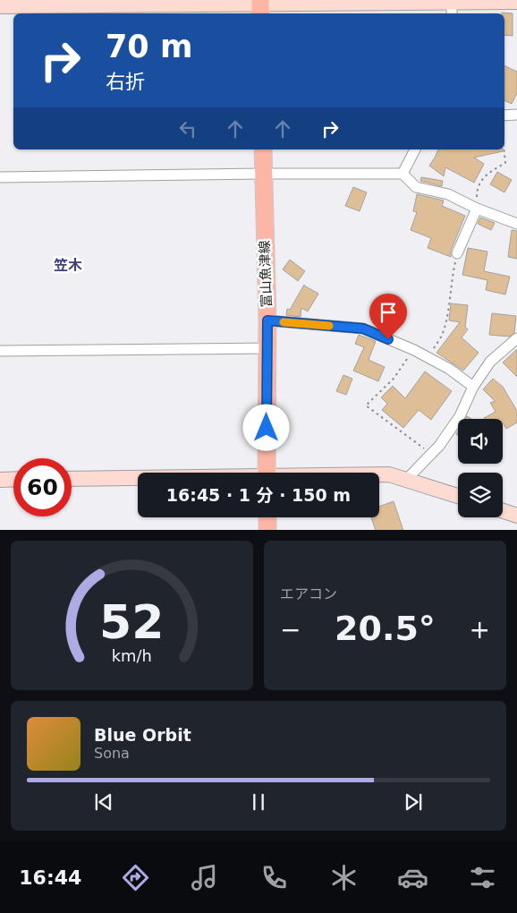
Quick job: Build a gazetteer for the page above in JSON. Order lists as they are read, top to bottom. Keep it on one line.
{"streets":{"main road":["富山魚津線"]},"districts":["笠木"],"page":{"turn":["70 m","右折"],"limit":"60","trip":"16:45 · 1 分 · 150 m","tile":"エアコン","heat":["−","20.5°","+"],"song":["Blue Orbit","Sona"],"tabs":"16:44","gauge":["52","km/h"]}}
